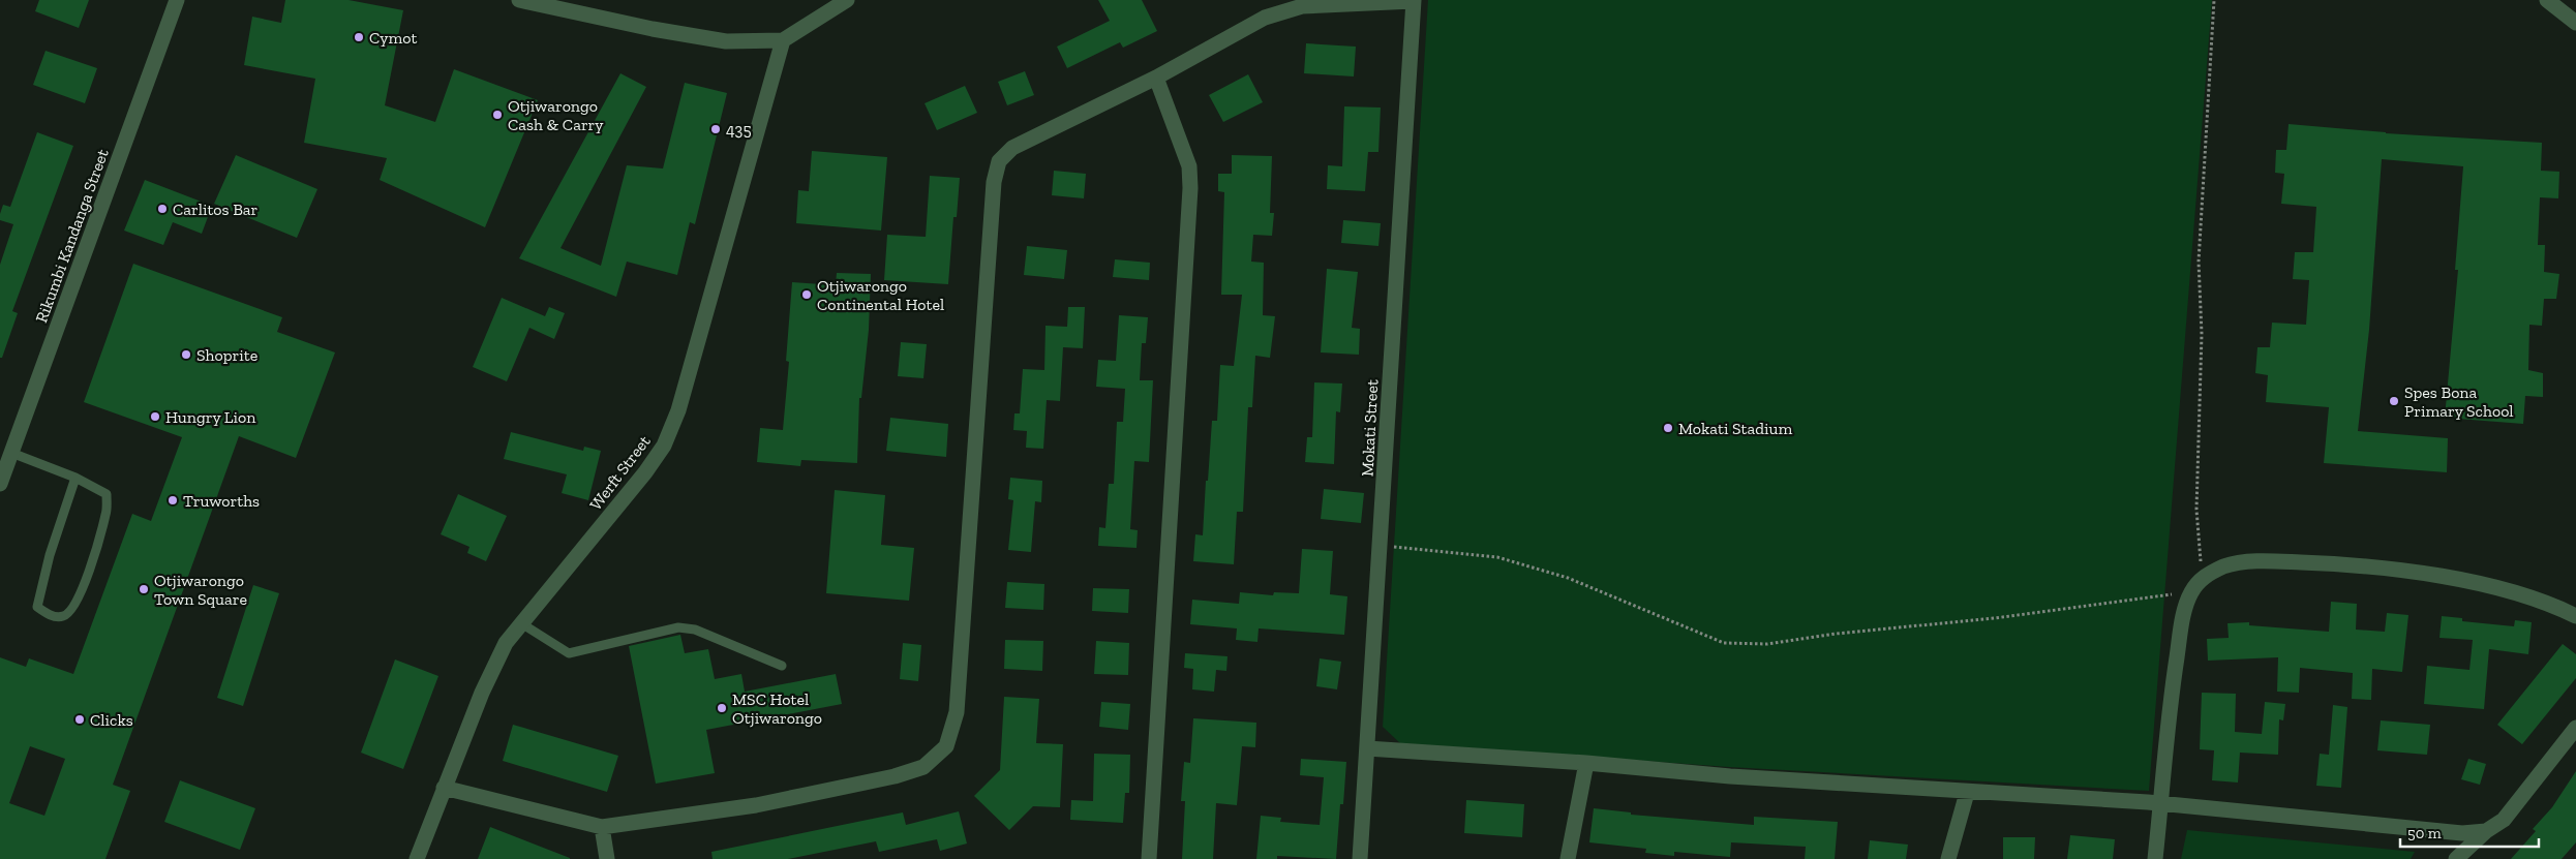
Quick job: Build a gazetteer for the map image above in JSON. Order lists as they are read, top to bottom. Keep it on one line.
{"streets":{"street":["Rikumbi Kandanga Street","Mokati Street","Werft Street"]},"places":["Cymot","Otjiwarongo Cash & Carry","435","Carlitos Bar","Otjiwarongo Continental Hotel","Shoprite","Spes Bona Primary School","Hungry Lion","Mokati Stadium","Truworths","Otjiwarongo Town Square","MSC Hotel Otjiwarongo","Clicks"],"scale_bar":"50 m"}
